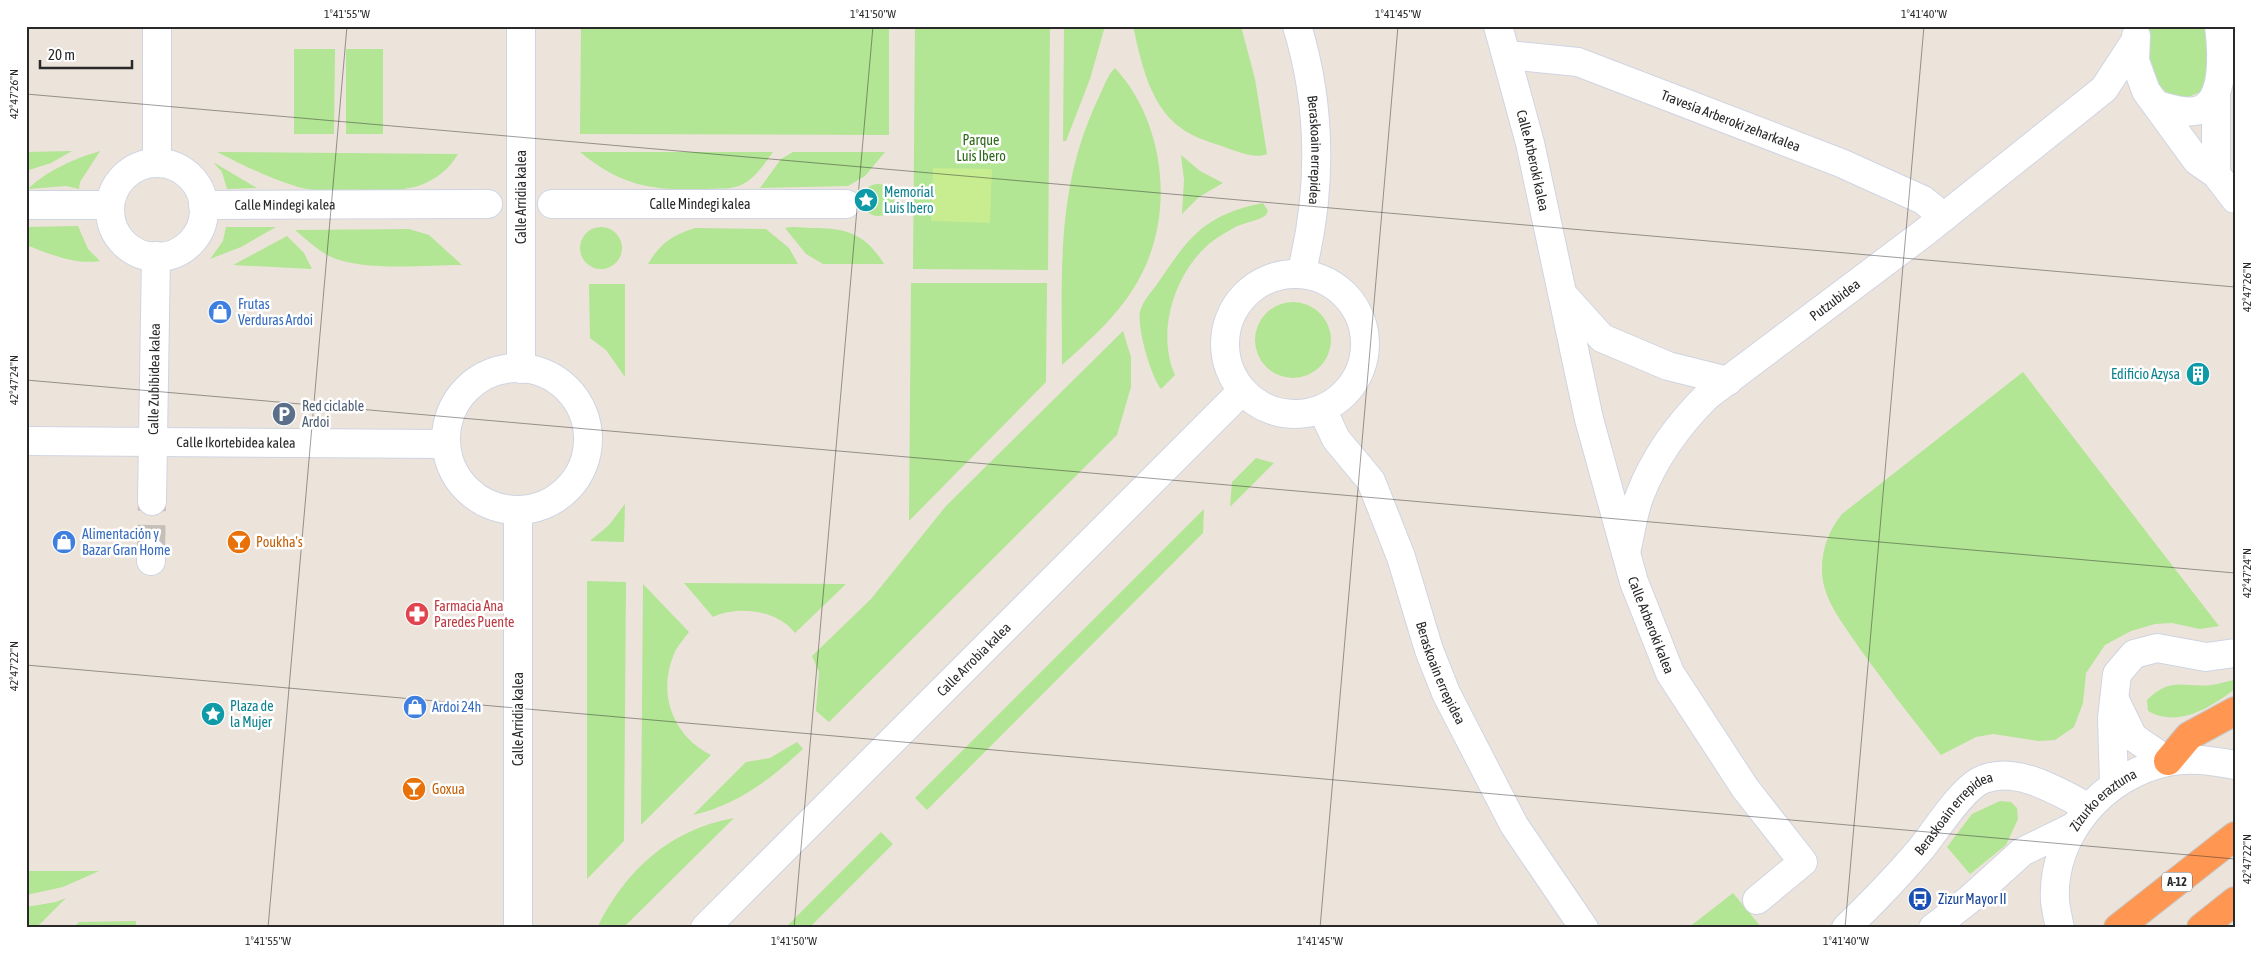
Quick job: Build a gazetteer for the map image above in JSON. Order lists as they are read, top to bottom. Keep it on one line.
{"streets":{"highway":["A-12"],"street":["Travesía Arberoki zeharkalea","Beraskoain errepidea","Calle Arberoki kalea","Calle Arridia kalea","Calle Mindegi kalea","Putzubidea","Calle Zubibidea kalea","Calle Ikortebidea kalea","Calle Arrobia kalea","Zizurko eraztuna"]},"crossings":[["Travesía Arberoki zeharkalea","Calle Arberoki kalea"],["Travesía Arberoki zeharkalea","Putzubidea"],["Beraskoain errepidea","Calle Arrobia kalea"],["Beraskoain errepidea","Zizurko eraztuna"],["Calle Arberoki kalea","Putzubidea"],["Calle Arridia kalea","Calle Ikortebidea kalea"],["Calle Mindegi kalea","Calle Zubibidea kalea"],["Calle Zubibidea kalea","Calle Ikortebidea kalea"]],"parks":["Parque Luis Ibero"],"places":{"place":["Memorial Luis Ibero","Plaza de la Mujer"],"shop":["Frutas Verduras Ardoi","Alimentación y Bazar Gran Home","Ardoi 24h"],"building":["Edificio Azysa"],"parking":["Red ciclable Ardoi"],"bar":["Poukha's","Goxua"],"pharmacy":["Farmacia Ana Paredes Puente"],"bus stop":["Zizur Mayor II"]},"scale_bar":"20 m","coordinates":["1°41'55\"W","1°41'50\"W","1°41'45\"W","1°41'40\"W","42°47'26\"N","42°47'24\"N","42°47'22\"N"]}
